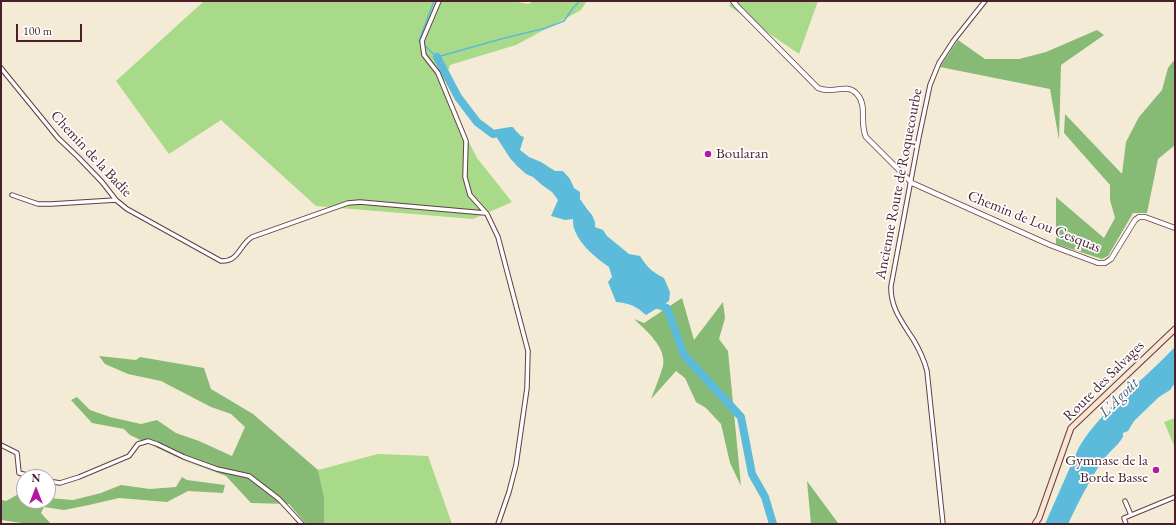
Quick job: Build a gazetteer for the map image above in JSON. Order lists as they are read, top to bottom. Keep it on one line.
{"streets":{"main road":["Route des Salvages"],"street":["Chemin de la Badie","Ancienne Route de Roquecourbe","Chemin de Lou Cesquas"]},"crossings":[["Ancienne Route de Roquecourbe","Chemin de Lou Cesquas"]],"water":["L'Agoût"],"places":["Boularan","Gymnase de la Borde Basse"],"scale_bar":"100 m","north":"top"}
